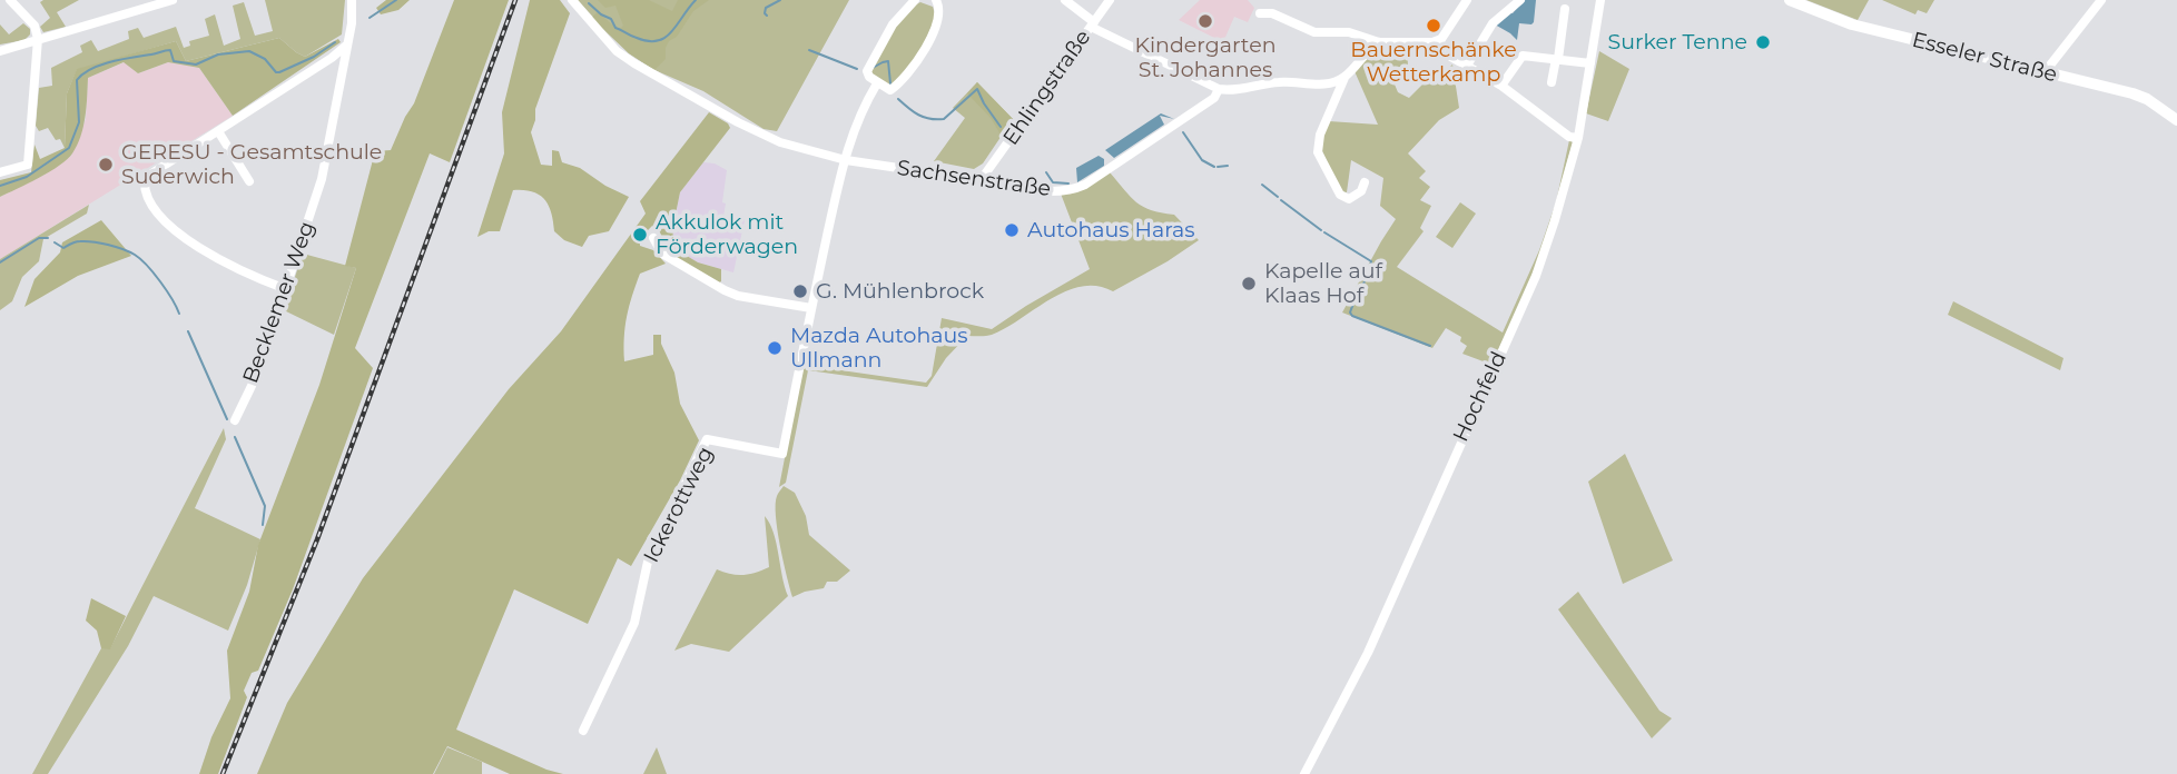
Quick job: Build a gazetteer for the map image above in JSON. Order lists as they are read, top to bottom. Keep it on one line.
{"streets":{"main road":["Esseler Straße"],"street":["Ehlingstraße","Sachsenstraße","Becklemer Weg","Hochfeld","Ickerottweg"]},"crossings":[["Ehlingstraße","Sachsenstraße"],["Sachsenstraße","Ickerottweg"]],"places":["Kindergarten St. Johannes","Bauernschänke Wetterkamp","Surker Tenne","GERESU - Gesamtschule Suderwich","Autohaus Haras","Akkulok mit Förderwagen","Kapelle auf Klaas Hof","G. Mühlenbrock","Mazda Autohaus Ullmann"]}
